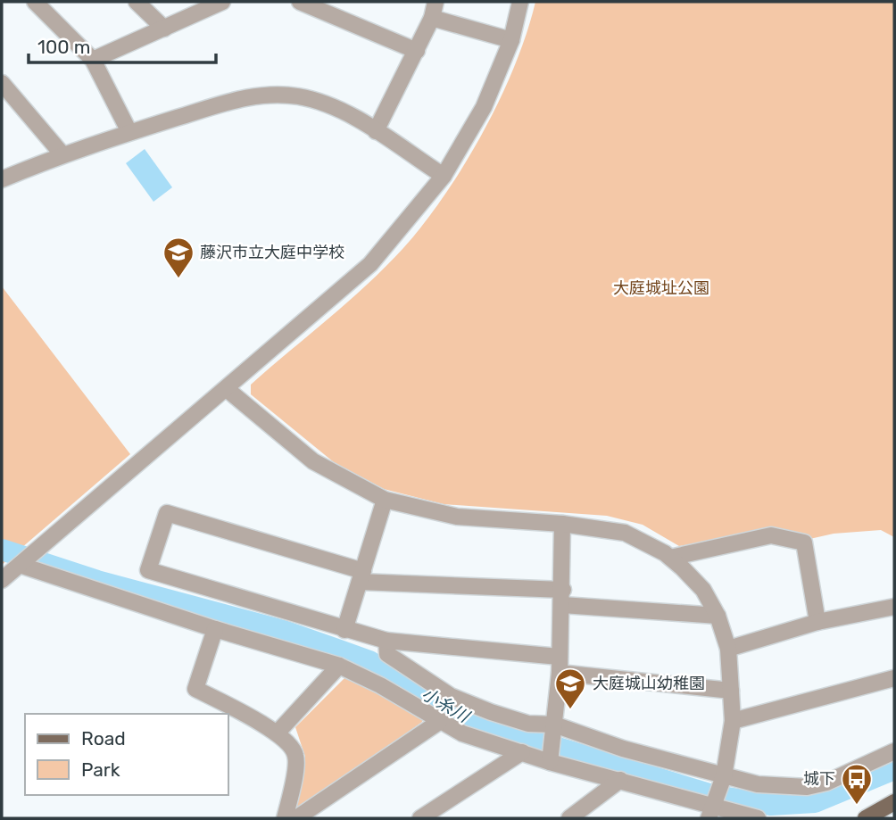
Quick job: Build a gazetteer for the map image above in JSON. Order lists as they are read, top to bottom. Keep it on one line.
{"water":["小糸川"],"parks":["大庭城址公園"],"places":{"school or university":["藤沢市立大庭中学校","大庭城山幼稚園"],"bus stop":["城下"]},"legend":["Road","Park"],"scale_bar":"100 m"}
